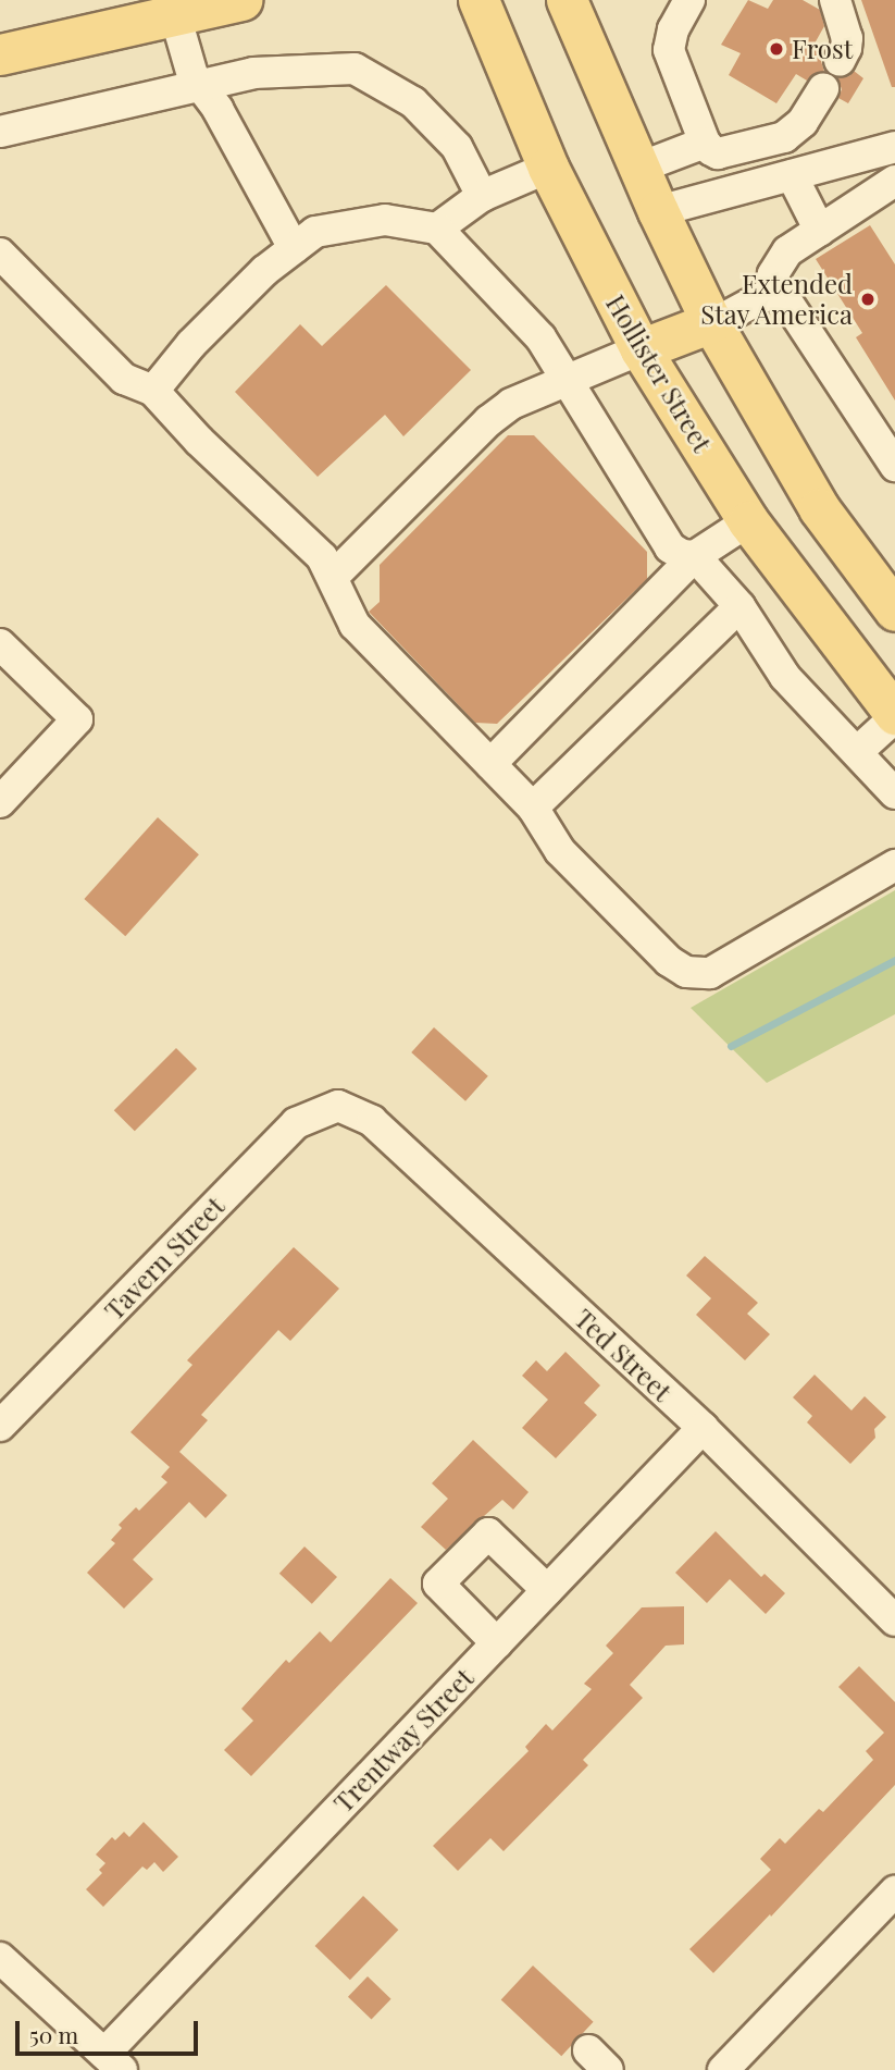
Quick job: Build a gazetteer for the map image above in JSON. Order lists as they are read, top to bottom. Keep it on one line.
{"streets":{"main road":["Hollister Street"],"street":["Tavern Street","Ted Street","Trentway Street"]},"crossings":[["Tavern Street","Ted Street"],["Ted Street","Trentway Street"]],"places":["Frost","Extended Stay America"],"scale_bar":"50 m"}
